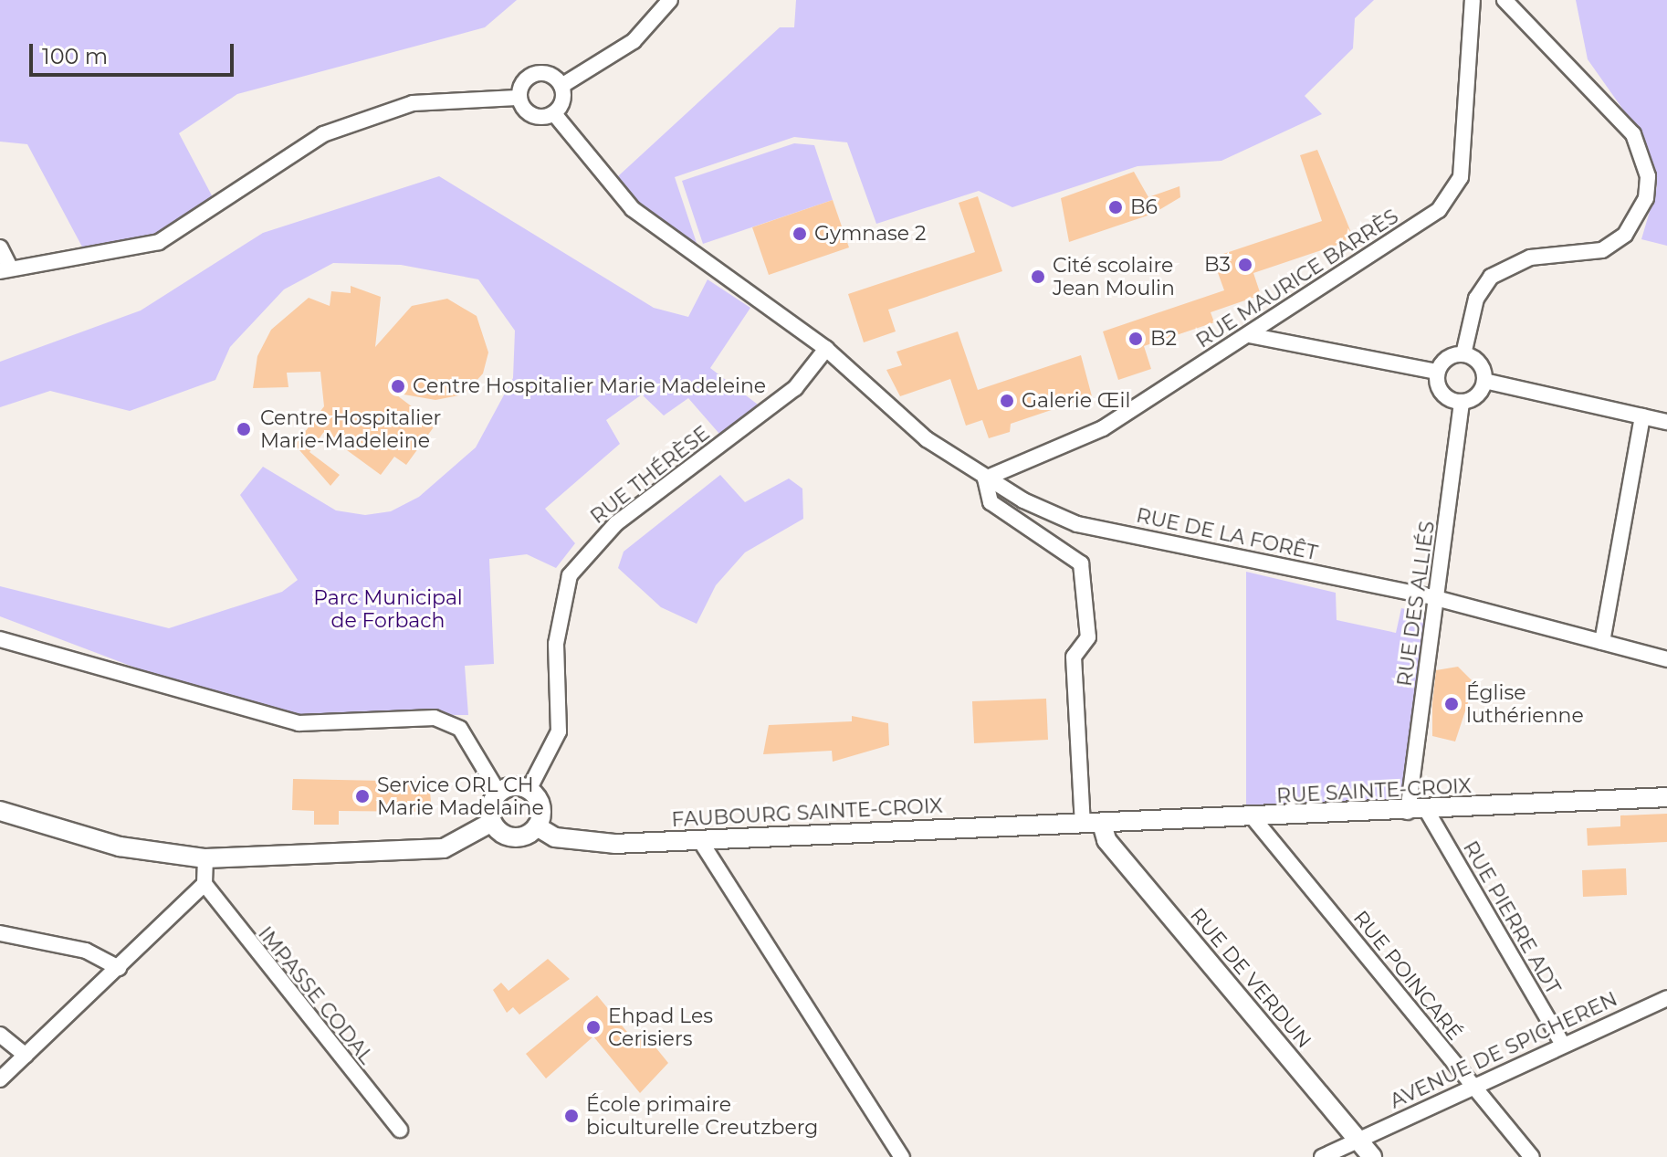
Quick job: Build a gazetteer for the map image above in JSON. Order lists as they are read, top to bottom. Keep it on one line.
{"streets":{"main road":["RUE SAINTE-CROIX","FAUBOURG SAINTE-CROIX","RUE DE VERDUN"],"street":["RUE MAURICE BARRÈS","RUE THÉRÈSE","RUE DE LA FORÊT","RUE DES ALLIÉS","RUE PIERRE ADT","RUE POINCARÉ","IMPASSE CODAL","AVENUE DE SPICHEREN"]},"crossings":[["RUE MAURICE BARRÈS","RUE DE LA FORÊT"],["RUE THÉRÈSE","RUE DE LA FORÊT"],["RUE THÉRÈSE","FAUBOURG SAINTE-CROIX"],["RUE DE LA FORÊT","RUE DES ALLIÉS"],["RUE DES ALLIÉS","RUE SAINTE-CROIX"],["RUE SAINTE-CROIX","FAUBOURG SAINTE-CROIX"],["RUE SAINTE-CROIX","RUE PIERRE ADT"],["RUE SAINTE-CROIX","RUE POINCARÉ"],["RUE SAINTE-CROIX","RUE DE VERDUN"],["FAUBOURG SAINTE-CROIX","RUE DE VERDUN"],["RUE PIERRE ADT","AVENUE DE SPICHEREN"],["RUE POINCARÉ","AVENUE DE SPICHEREN"],["RUE DE VERDUN","AVENUE DE SPICHEREN"]],"parks":["Parc Municipal de Forbach"],"places":["B6","Gymnase 2","B3","Cité scolaire Jean Moulin","B2","Centre Hospitalier Marie Madeleine","Galerie Œil","Centre Hospitalier Marie-Madeleine","Église luthérienne","Service ORL CH Marie Madelaine","Ehpad Les Cerisiers","École primaire biculturelle Creutzberg"],"scale_bar":"100 m"}
